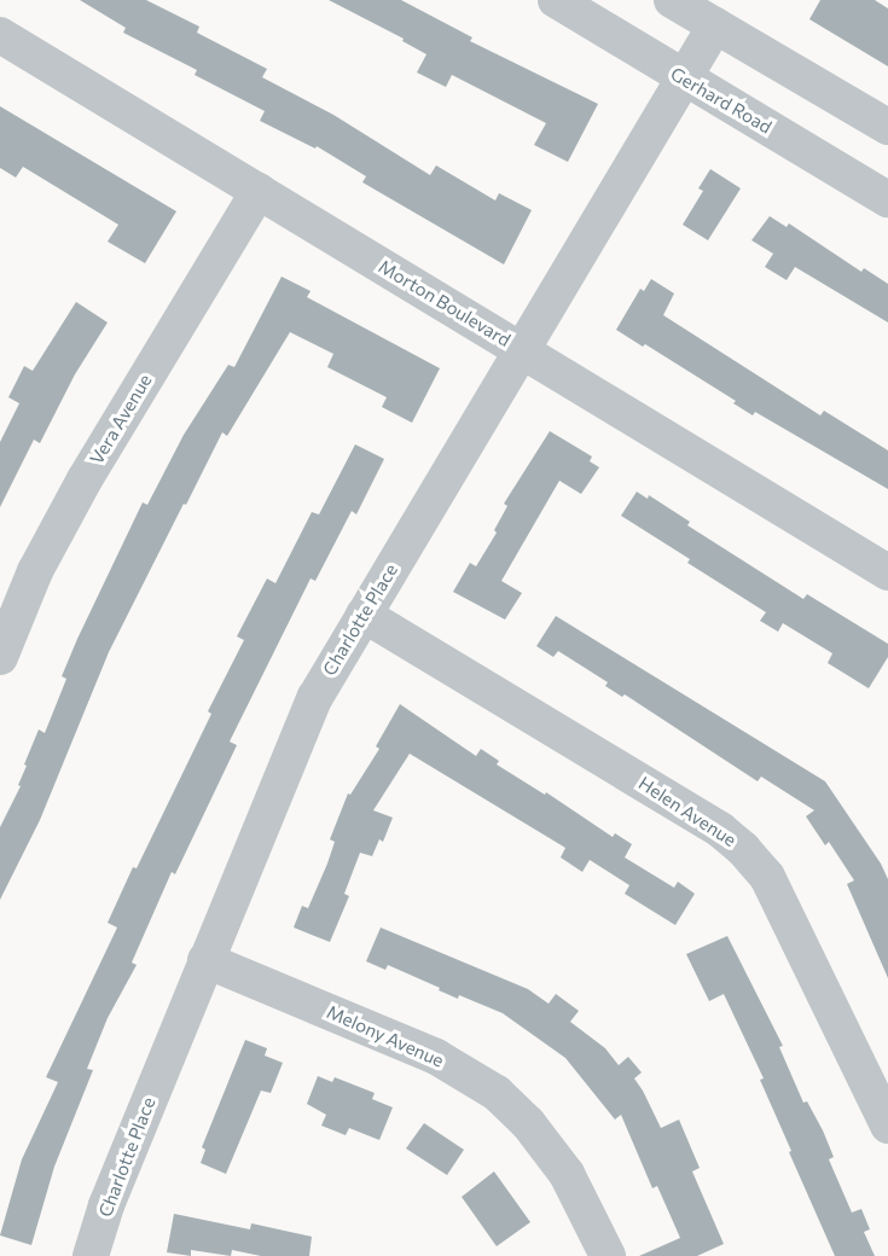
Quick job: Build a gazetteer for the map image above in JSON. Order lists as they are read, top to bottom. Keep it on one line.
{"streets":{"street":["Gerhard Road","Morton Boulevard","Vera Avenue","Charlotte Place","Helen Avenue","Melony Avenue"]},"crossings":[["Gerhard Road","Charlotte Place"],["Morton Boulevard","Vera Avenue"],["Morton Boulevard","Charlotte Place"],["Charlotte Place","Helen Avenue"],["Charlotte Place","Melony Avenue"]]}
